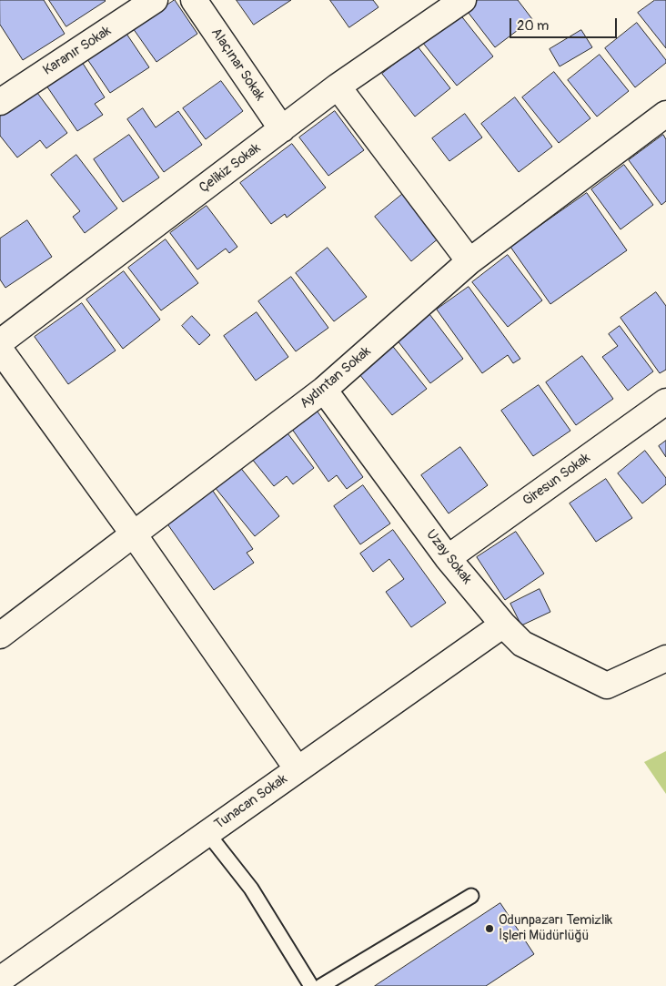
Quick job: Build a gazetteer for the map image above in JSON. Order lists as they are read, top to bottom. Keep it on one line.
{"streets":{"street":["Karanır Sokak","Alaçınar Sokak","Çelikiz Sokak","Aydıntan Sokak","Giresun Sokak","Uzay Sokak","Tunacan Sokak"]},"crossings":[["Alaçınar Sokak","Çelikiz Sokak"],["Aydıntan Sokak","Uzay Sokak"],["Giresun Sokak","Uzay Sokak"],["Uzay Sokak","Tunacan Sokak"]],"places":["Odunpazarı Temizlik İşleri Müdürlüğü"],"scale_bar":"20 m"}
